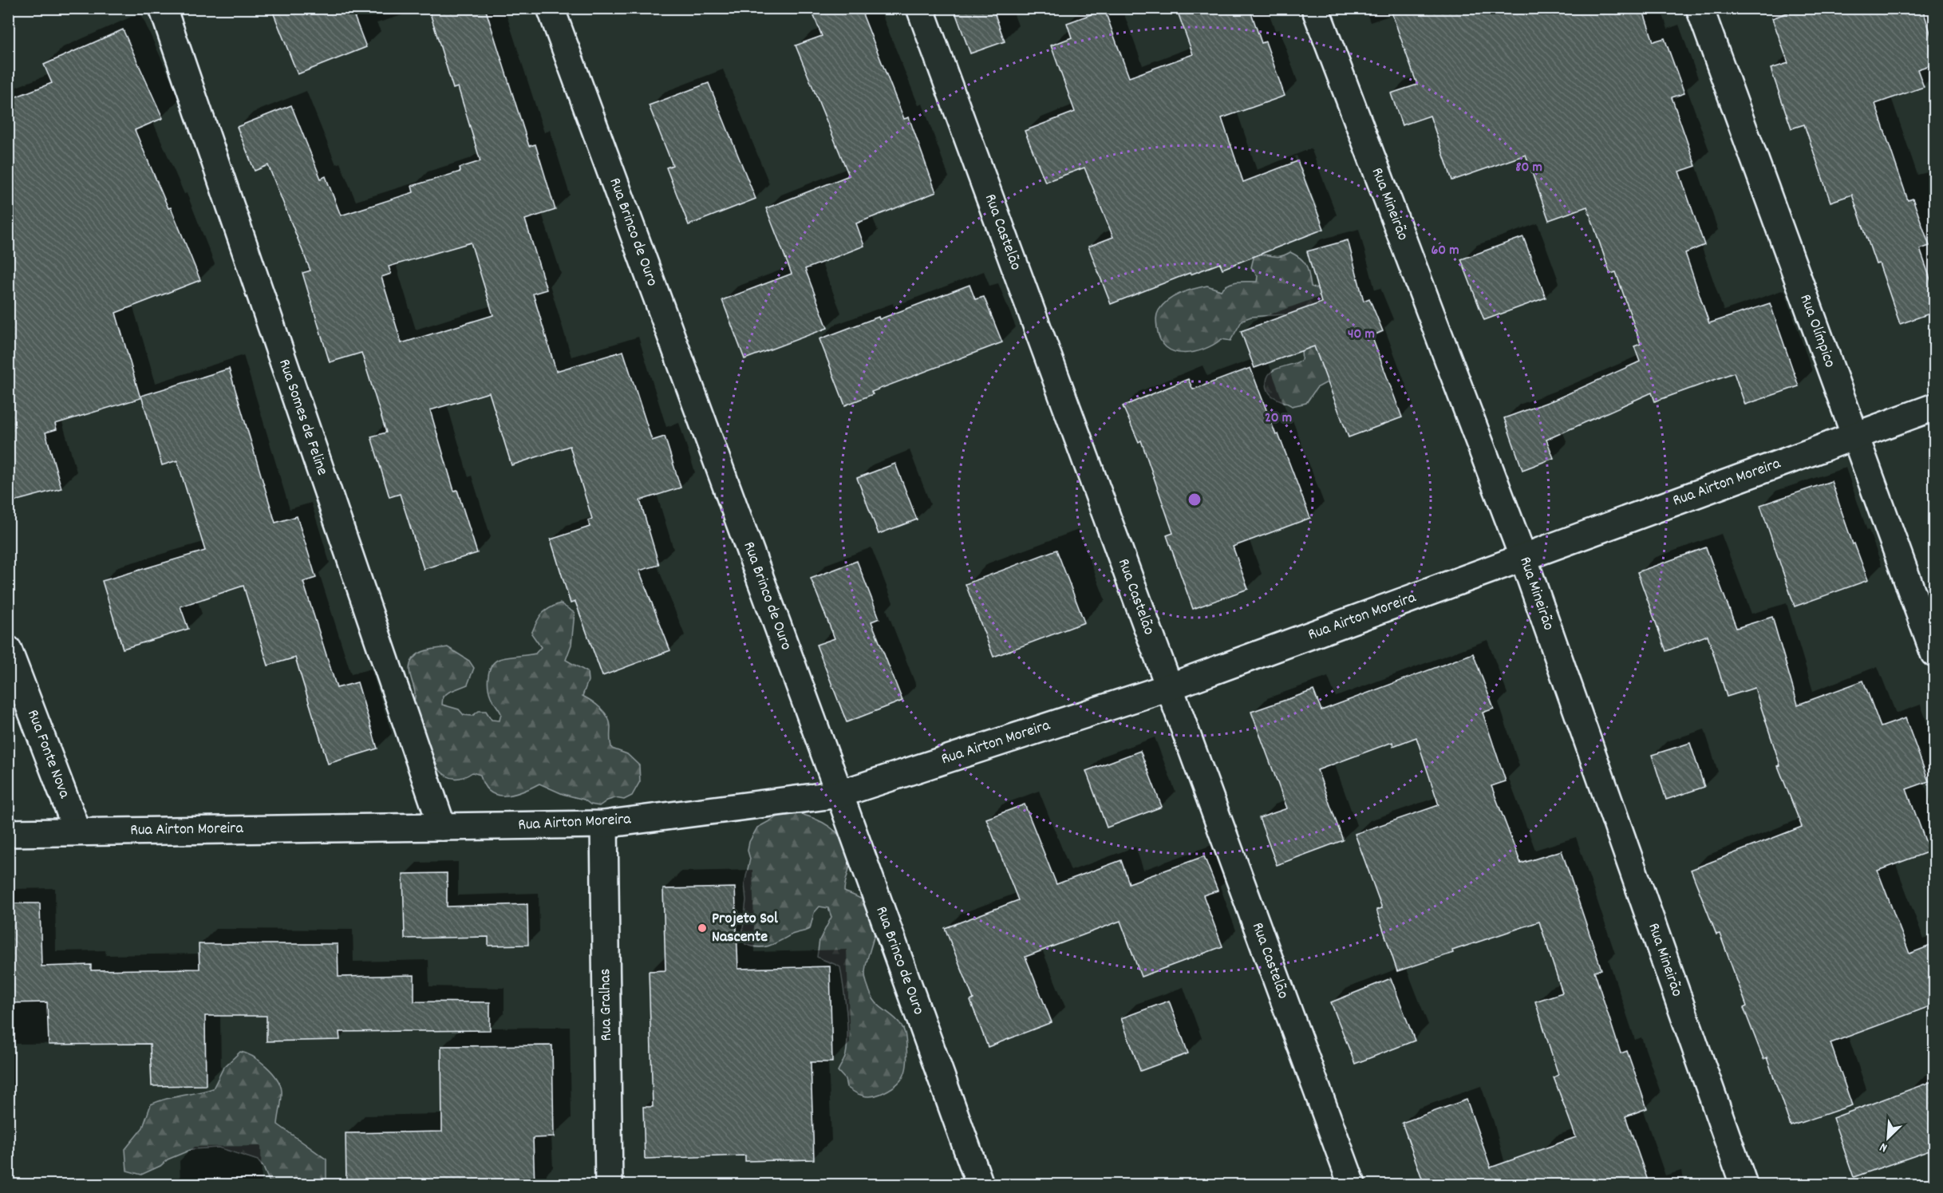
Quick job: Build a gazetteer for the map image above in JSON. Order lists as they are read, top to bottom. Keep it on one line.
{"streets":{"street":["Rua Mineirão","Rua Brinco de Ouro","Rua Castelão","Rua Olímpico","Rua Somes de Feline","Rua Airton Moreira","Rua Fonte Nova","Rua Gralhas"]},"crossings":[["Rua Mineirão","Rua Airton Moreira"],["Rua Brinco de Ouro","Rua Airton Moreira"],["Rua Castelão","Rua Airton Moreira"],["Rua Olímpico","Rua Airton Moreira"],["Rua Somes de Feline","Rua Airton Moreira"],["Rua Airton Moreira","Rua Fonte Nova"],["Rua Airton Moreira","Rua Gralhas"]],"places":["Projeto Sol Nascente"],"north":"bottom left","rings":["80 m","60 m","40 m","20 m"]}
